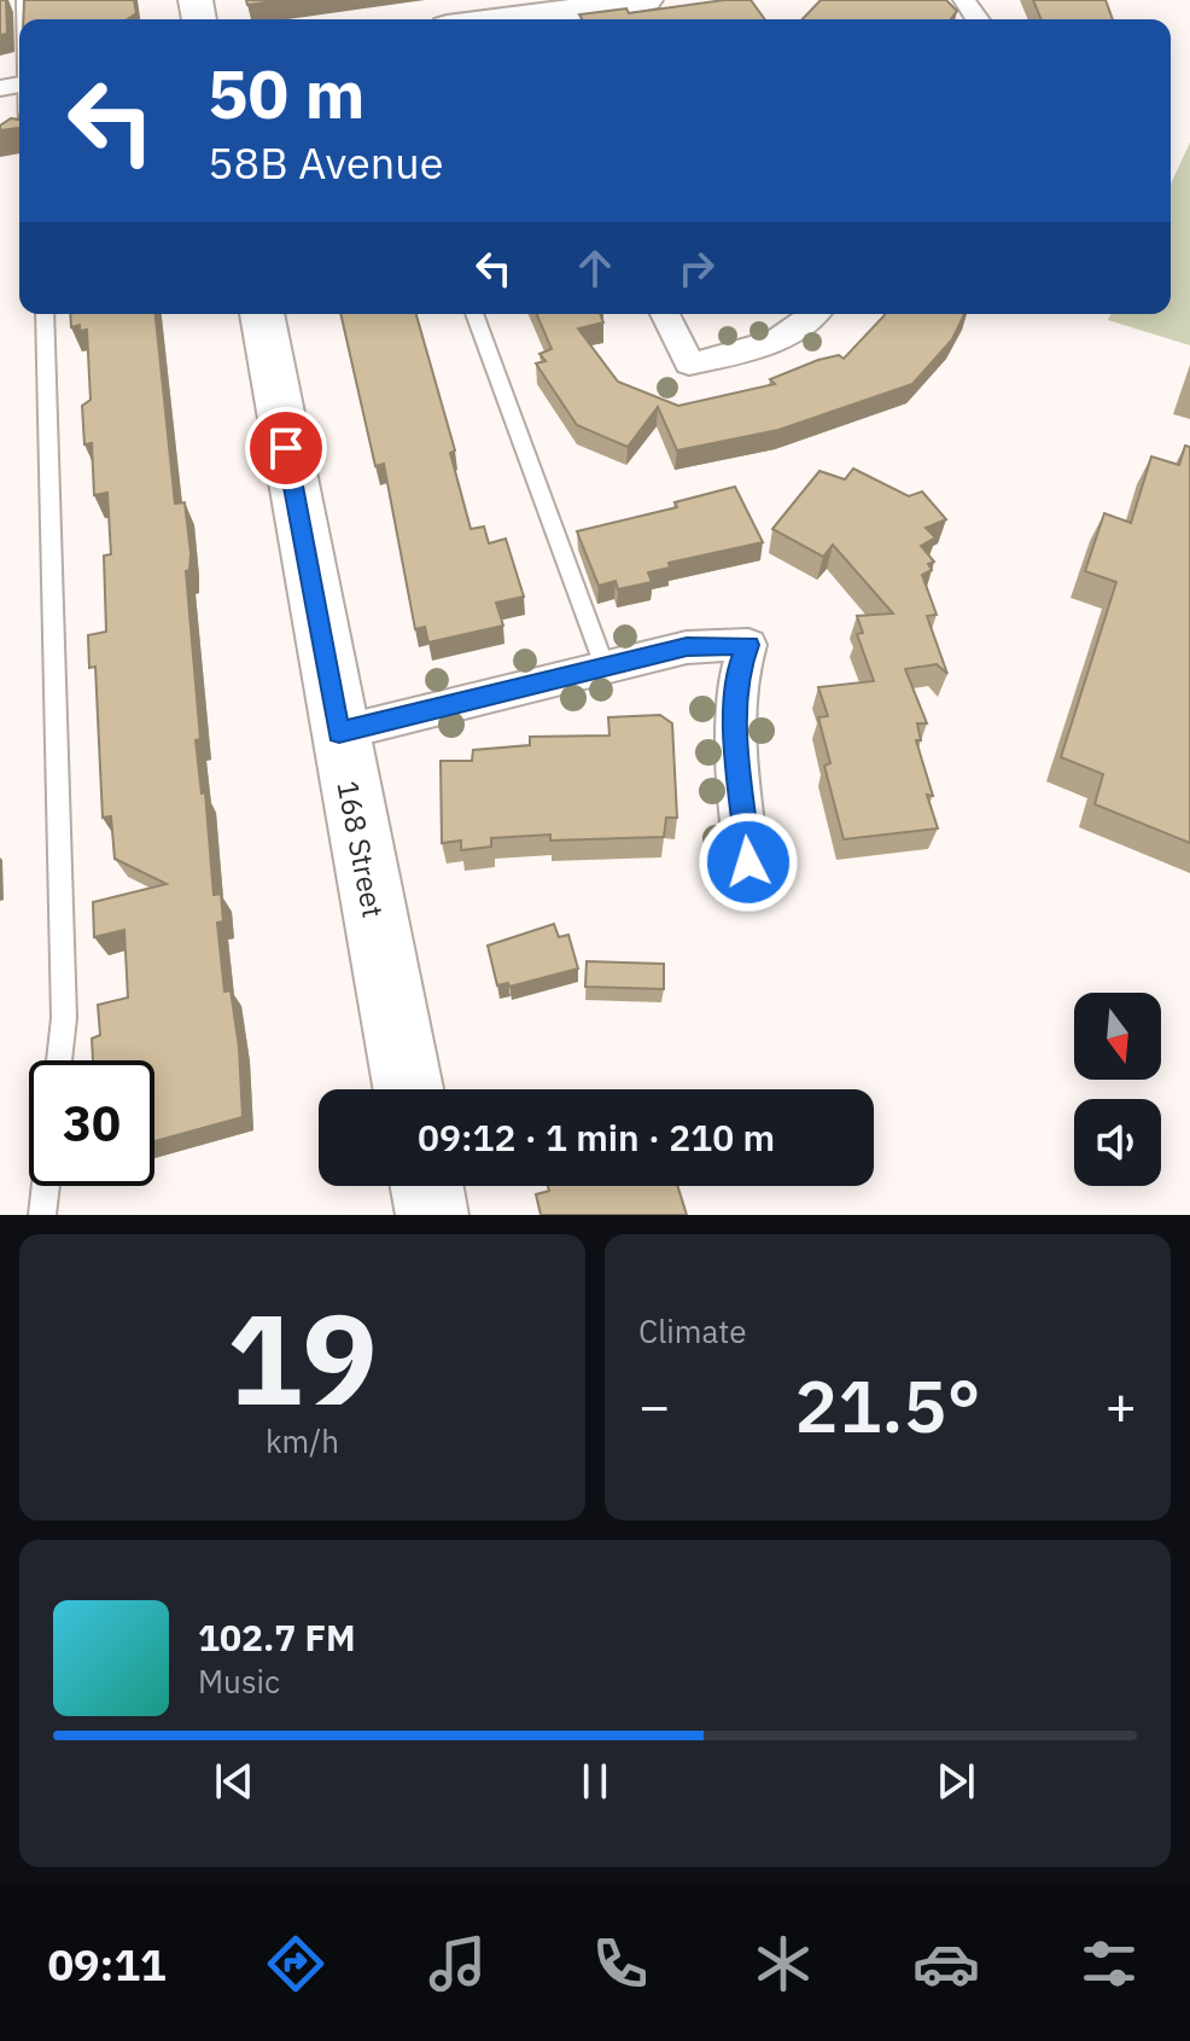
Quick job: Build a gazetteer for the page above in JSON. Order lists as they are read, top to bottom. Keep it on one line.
{"streets":{"main road":["168 Street"]},"north":"bottom","page":{"turn":["50 m","58B Avenue"],"limit":"30","trip":"09:12 · 1 min · 210 m","tile":[["19","km/h"],"Climate"],"heat":["−","21.5°","+"],"song":["102.7 FM","Music"],"tabs":"09:11"}}
